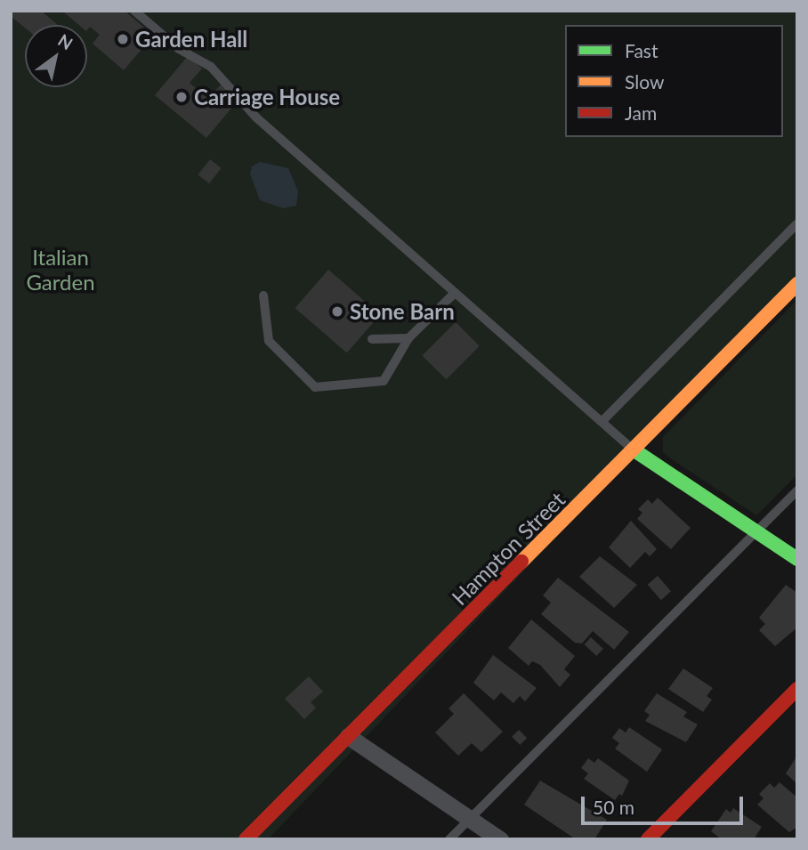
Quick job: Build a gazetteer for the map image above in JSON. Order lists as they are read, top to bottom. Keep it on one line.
{"streets":{"street":["Hampton Street"]},"parks":["Italian Garden"],"places":["Garden Hall","Carriage House","Stone Barn"],"legend":["Fast","Slow","Jam"],"scale_bar":"50 m","north":"top right"}
